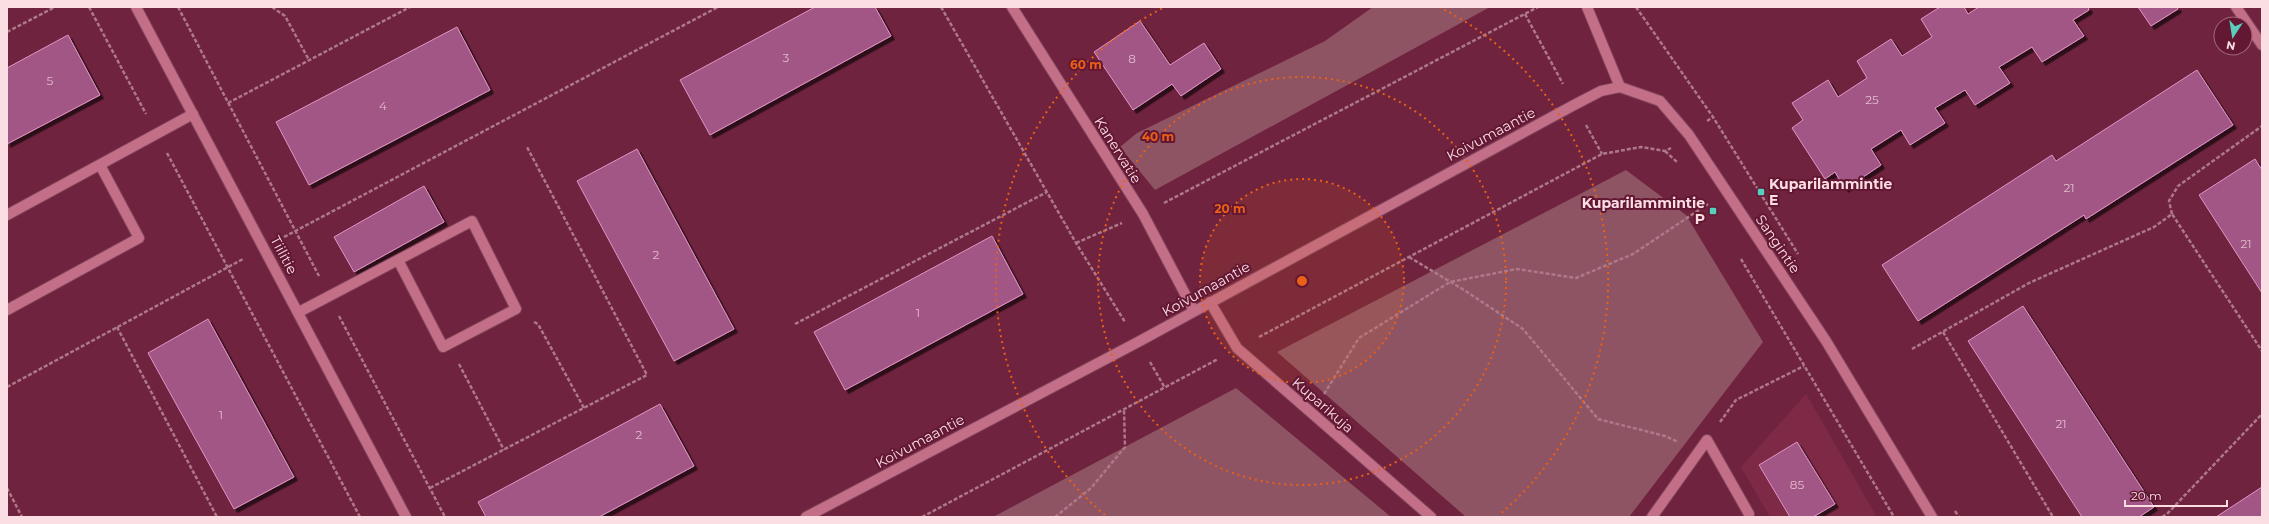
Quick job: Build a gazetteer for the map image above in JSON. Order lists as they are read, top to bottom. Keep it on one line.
{"streets":{"street":["Koivumaantie","Kanervatie","Sangintie","Tiilitie","Kuparikuja"]},"crossings":[["Koivumaantie","Kanervatie"],["Koivumaantie","Sangintie"],["Koivumaantie","Kuparikuja"]],"places":{"transit":["Kuparilammintie E","Kuparilammintie P"]},"house_numbers":["3","8","5","25","4","21","21","2","1","1","21","2","85"],"scale_bar":"20 m","north":"bottom","rings":["60 m","40 m","20 m"]}
